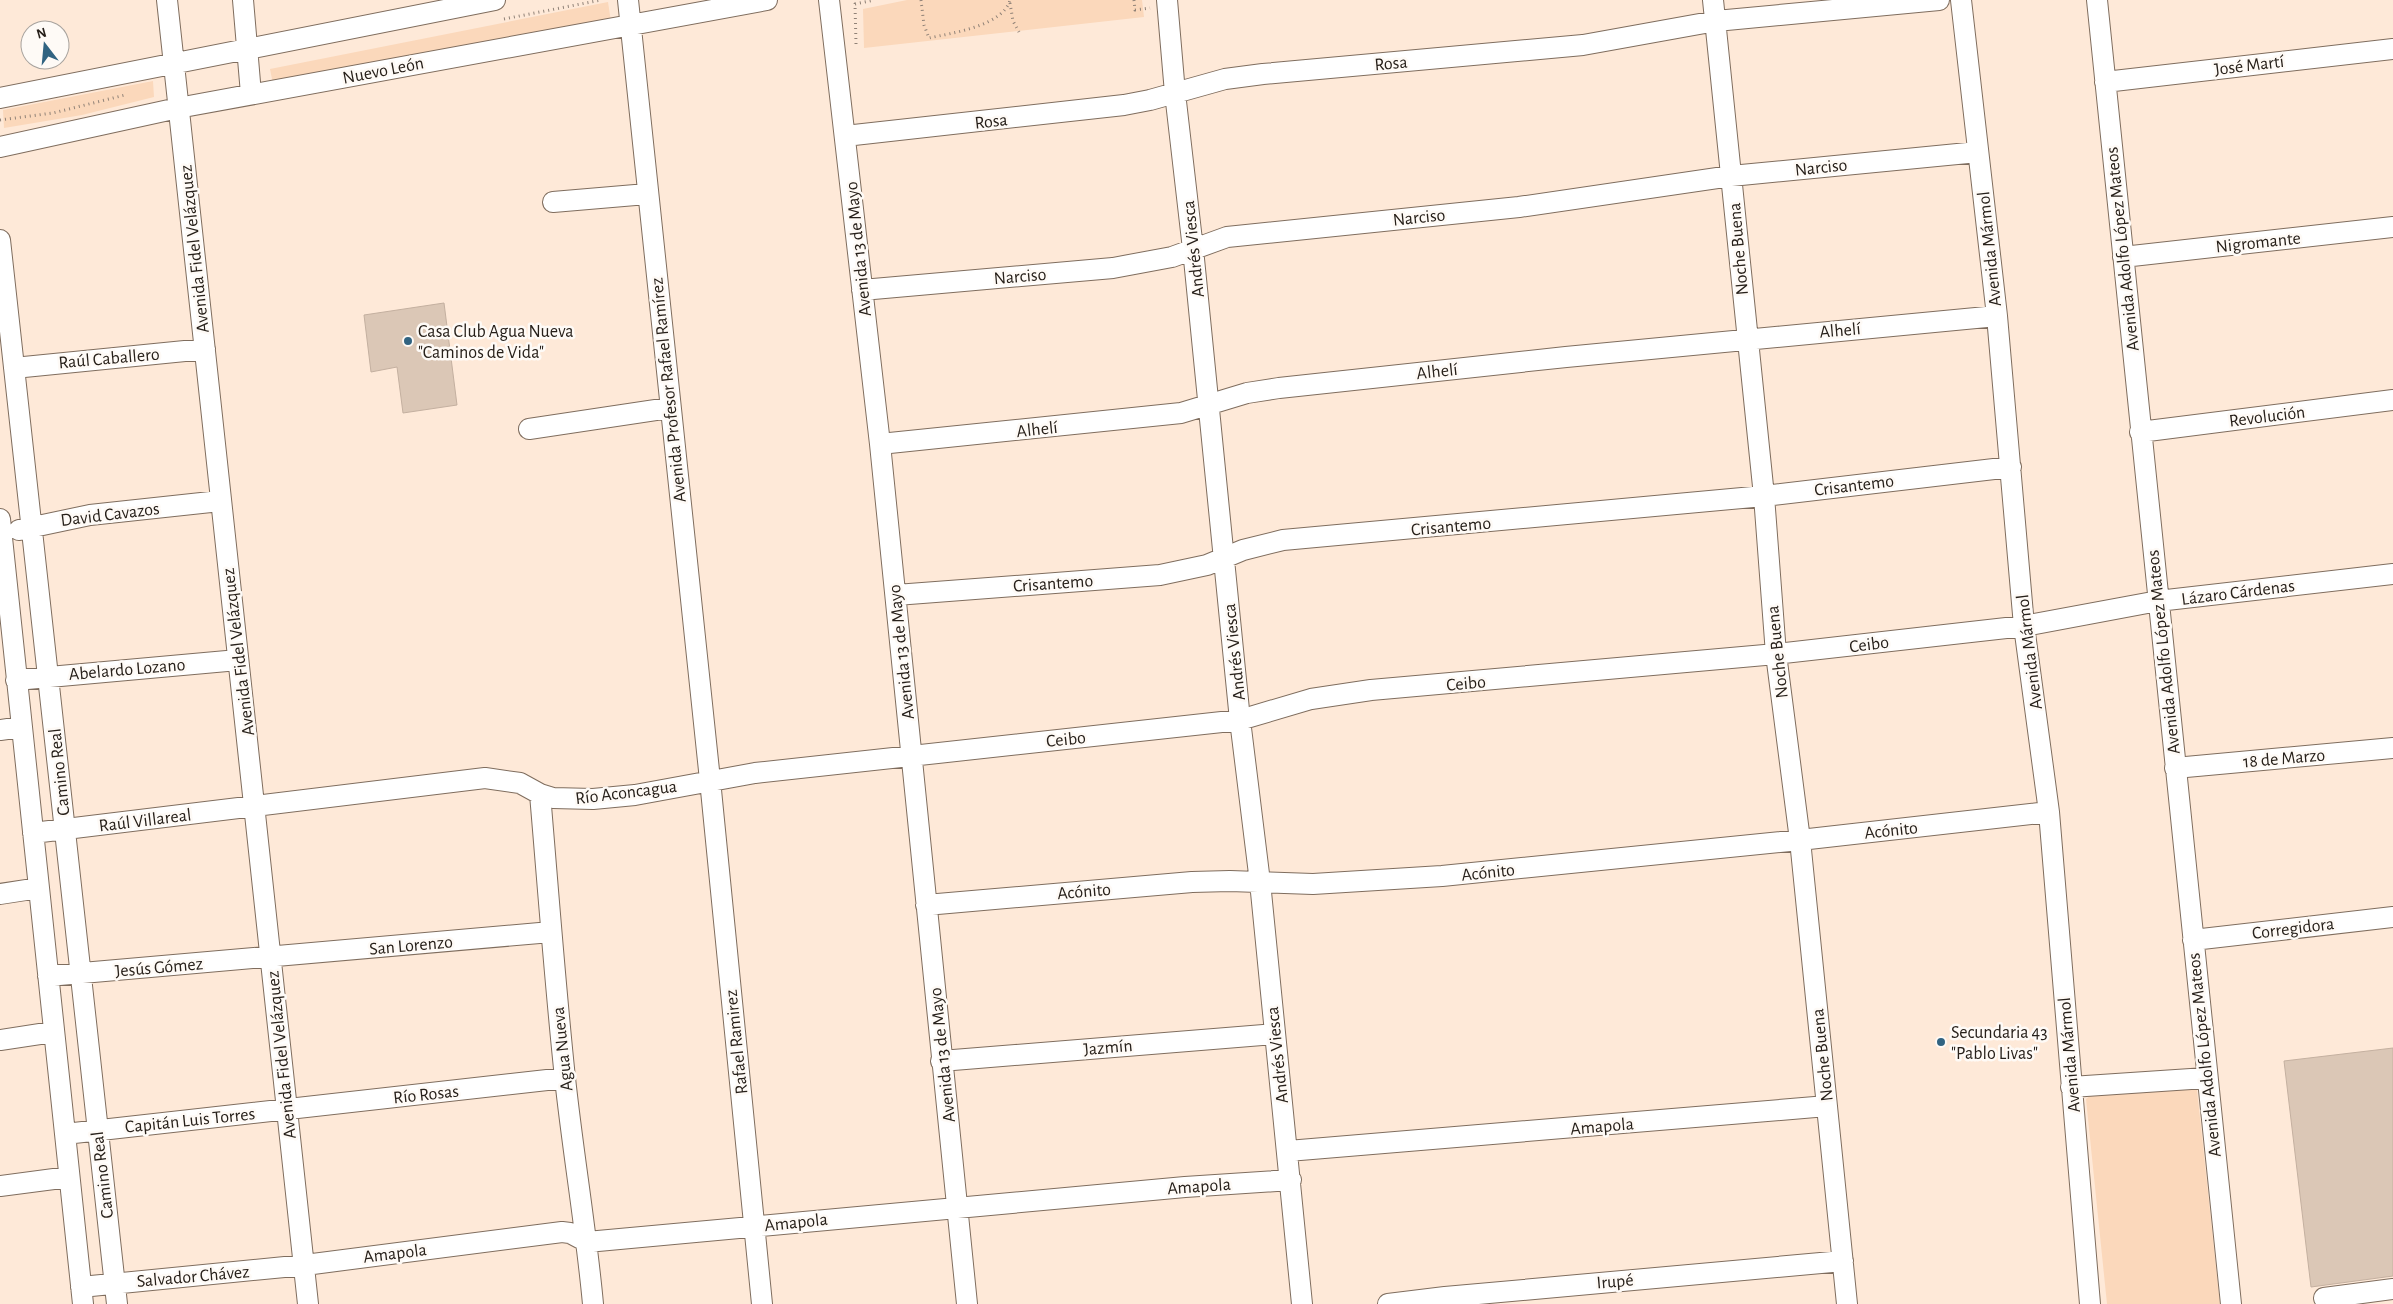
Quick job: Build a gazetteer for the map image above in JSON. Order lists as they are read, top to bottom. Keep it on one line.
{"streets":{"street":["Rosa","José Martí","Nuevo León","Narciso","Nigromante","Avenida Fidel Velázquez","Avenida 13 de Mayo","Andrés Viesca","Noche Buena","Avenida Mármol","Avenida Adolfo López Mateos","Alhelí","Raúl Caballero","Avenida Profesor Rafael Ramírez","Revolución","Crisantemo","David Cavazos","Lázaro Cárdenas","Ceibo","Abelardo Lozano","18 de Marzo","Camino Real","Río Aconcagua","Raúl Villareal","Acónito","Corregidora","San Lorenzo","Jesús Gómez","Rafael Ramirez","Jazmín","Agua Nueva","Río Rosas","Capitán Luis Torres","Amapola","Salvador Chávez","Irupé"]},"crossings":[["Rosa","Avenida 13 de Mayo"],["Rosa","Andrés Viesca"],["Rosa","Noche Buena"],["José Martí","Avenida Adolfo López Mateos"],["Nuevo León","Avenida Fidel Velázquez"],["Nuevo León","Avenida Profesor Rafael Ramírez"],["Narciso","Avenida 13 de Mayo"],["Narciso","Andrés Viesca"],["Narciso","Noche Buena"],["Narciso","Avenida Mármol"],["Nigromante","Avenida Adolfo López Mateos"],["Avenida Fidel Velázquez","Raúl Caballero"],["Avenida Fidel Velázquez","David Cavazos"],["Avenida Fidel Velázquez","Abelardo Lozano"],["Avenida Fidel Velázquez","Río Aconcagua"],["Avenida Fidel Velázquez","Raúl Villareal"],["Avenida Fidel Velázquez","San Lorenzo"],["Avenida Fidel Velázquez","Jesús Gómez"],["Avenida Fidel Velázquez","Río Rosas"],["Avenida Fidel Velázquez","Capitán Luis Torres"],["Avenida Fidel Velázquez","Amapola"],["Avenida Fidel Velázquez","Salvador Chávez"],["Avenida 13 de Mayo","Alhelí"],["Avenida 13 de Mayo","Crisantemo"],["Avenida 13 de Mayo","Ceibo"],["Avenida 13 de Mayo","Río Aconcagua"],["Avenida 13 de Mayo","Acónito"],["Avenida 13 de Mayo","Jazmín"],["Avenida 13 de Mayo","Amapola"],["Andrés Viesca","Alhelí"],["Andrés Viesca","Crisantemo"],["Andrés Viesca","Ceibo"],["Andrés Viesca","Acónito"],["Andrés Viesca","Jazmín"],["Andrés Viesca","Amapola"],["Noche Buena","Alhelí"],["Noche Buena","Crisantemo"],["Noche Buena","Ceibo"],["Noche Buena","Acónito"],["Noche Buena","Amapola"],["Noche Buena","Irupé"],["Avenida Mármol","Alhelí"],["Avenida Mármol","Crisantemo"],["Avenida Mármol","Lázaro Cárdenas"],["Avenida Mármol","Ceibo"],["Avenida Mármol","Acónito"],["Avenida Adolfo López Mateos","Revolución"],["Avenida Adolfo López Mateos","Lázaro Cárdenas"],["Avenida Adolfo López Mateos","18 de Marzo"],["Avenida Adolfo López Mateos","Corregidora"],["Raúl Caballero","Camino Real"],["Avenida Profesor Rafael Ramírez","Río Aconcagua"],["Avenida Profesor Rafael Ramírez","Rafael Ramirez"],["David Cavazos","Camino Real"],["Lázaro Cárdenas","Ceibo"],["Ceibo","Río Aconcagua"],["Abelardo Lozano","Camino Real"],["Camino Real","Raúl Villareal"],["Camino Real","Jesús Gómez"],["Camino Real","Capitán Luis Torres"],["Camino Real","Salvador Chávez"],["Río Aconcagua","Raúl Villareal"],["Río Aconcagua","Rafael Ramirez"],["Río Aconcagua","Agua Nueva"],["San Lorenzo","Jesús Gómez"],["San Lorenzo","Agua Nueva"],["Rafael Ramirez","Amapola"],["Agua Nueva","Río Rosas"],["Agua Nueva","Amapola"],["Río Rosas","Capitán Luis Torres"],["Amapola","Salvador Chávez"]],"places":["Casa Club Agua Nueva \"Caminos de Vida\"","Secundaria 43 \"Pablo Livas\""],"north":"top"}
